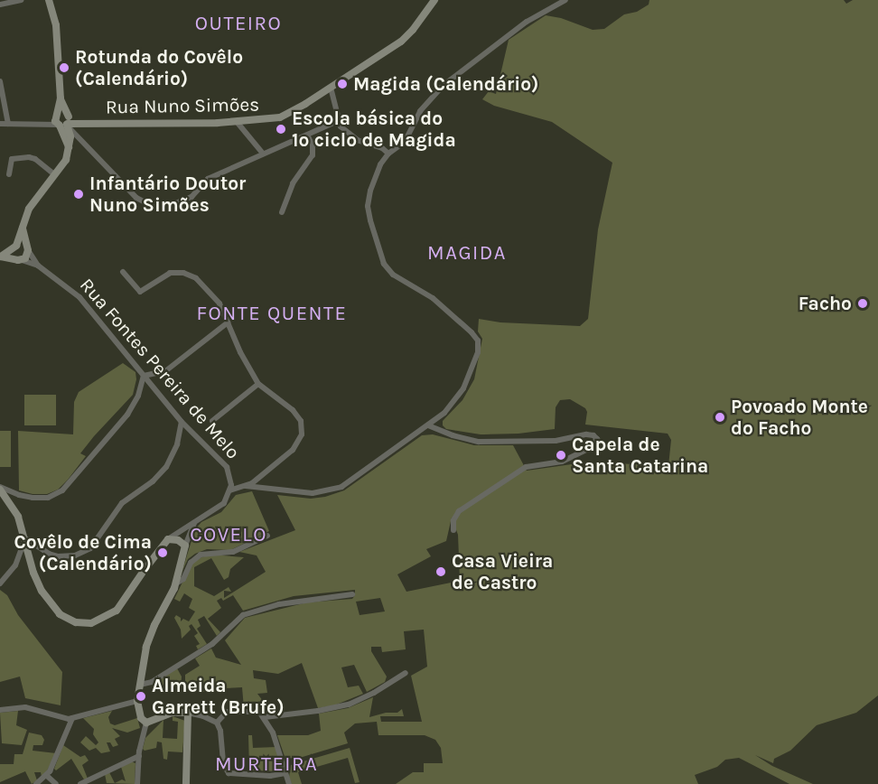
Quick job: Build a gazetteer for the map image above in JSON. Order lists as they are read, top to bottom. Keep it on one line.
{"streets":{"street":["Rua Nuno Simões","Rua Fontes Pereira de Melo"]},"districts":["OUTEIRO","MAGIDA","FONTE QUENTE","COVELO","MURTEIRA"],"places":["Rotunda do Covêlo (Calendário)","Magida (Calendário)","Escola básica do 1º ciclo de Magida","Infantário Doutor Nuno Simões","Facho","Povoado Monte do Facho","Capela de Santa Catarina","Covêlo de Cima (Calendário)","Casa Vieira de Castro","Almeida Garrett (Brufe)"]}
